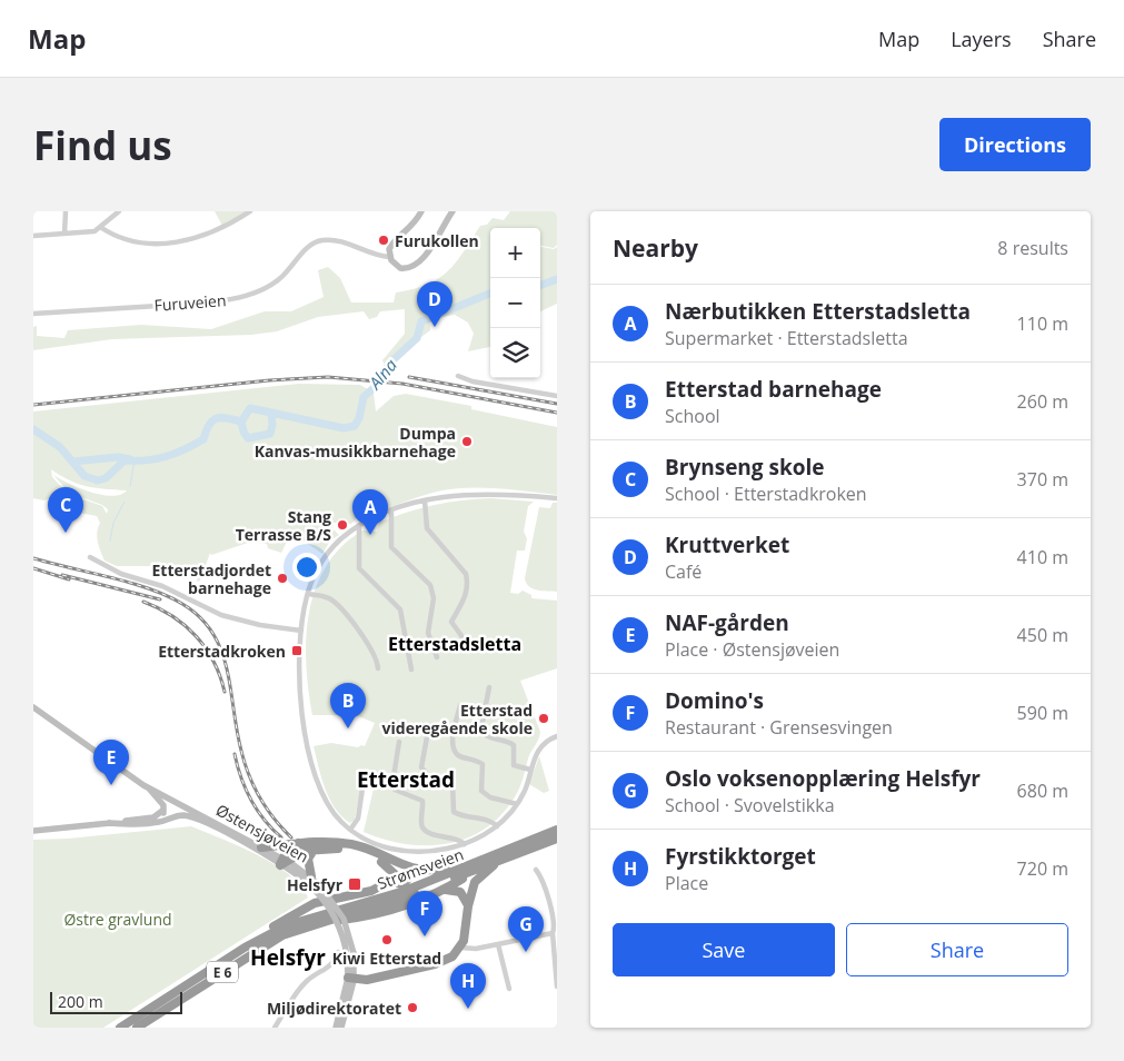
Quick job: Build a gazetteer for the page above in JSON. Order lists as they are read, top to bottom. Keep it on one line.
{"streets":{"highway":["Strømsveien","E 6"],"main road":["Østensjøveien"],"street":["Furuveien"]},"districts":["Etterstadsletta","Etterstad","Helsfyr"],"water":["Alna"],"parks":["Østre gravlund"],"places":{"other":["Furukollen","Dumpa Kanvas-musikkbarnehage","Stang Terrasse B/S","Etterstadjordet barnehage","Etterstad videregående skole","Kiwi Etterstad","Miljødirektoratet"],"transit":["Etterstadkroken","Helsfyr"]},"scale_bar":"200 m","page":{"header":"Map","nav":["Map","Layers","Share"],"buttons":["Directions",["Save","Share"]],"title":"Find us","heading":["Nearby","8 results"],"map_buttons":["+","−"],"pins":["D","C","A","B","E","F","G","H"],"list":[{"mark":"A","name":"Nærbutikken Etterstadsletta","note":"Supermarket · Etterstadsletta","value":"110 m"},{"mark":"B","name":"Etterstad barnehage","note":"School","value":"260 m"},{"mark":"C","name":"Brynseng skole","note":"School · Etterstadkroken","value":"370 m"},{"mark":"D","name":"Kruttverket","note":"Café","value":"410 m"},{"mark":"E","name":"NAF-gården","note":"Place · Østensjøveien","value":"450 m"},{"mark":"F","name":"Domino's","note":"Restaurant · Grensesvingen","value":"590 m"},{"mark":"G","name":"Oslo voksenopplæring Helsfyr","note":"School · Svovelstikka","value":"680 m"},{"mark":"H","name":"Fyrstikktorget","note":"Place","value":"720 m"}],"scale":"200 m"}}
